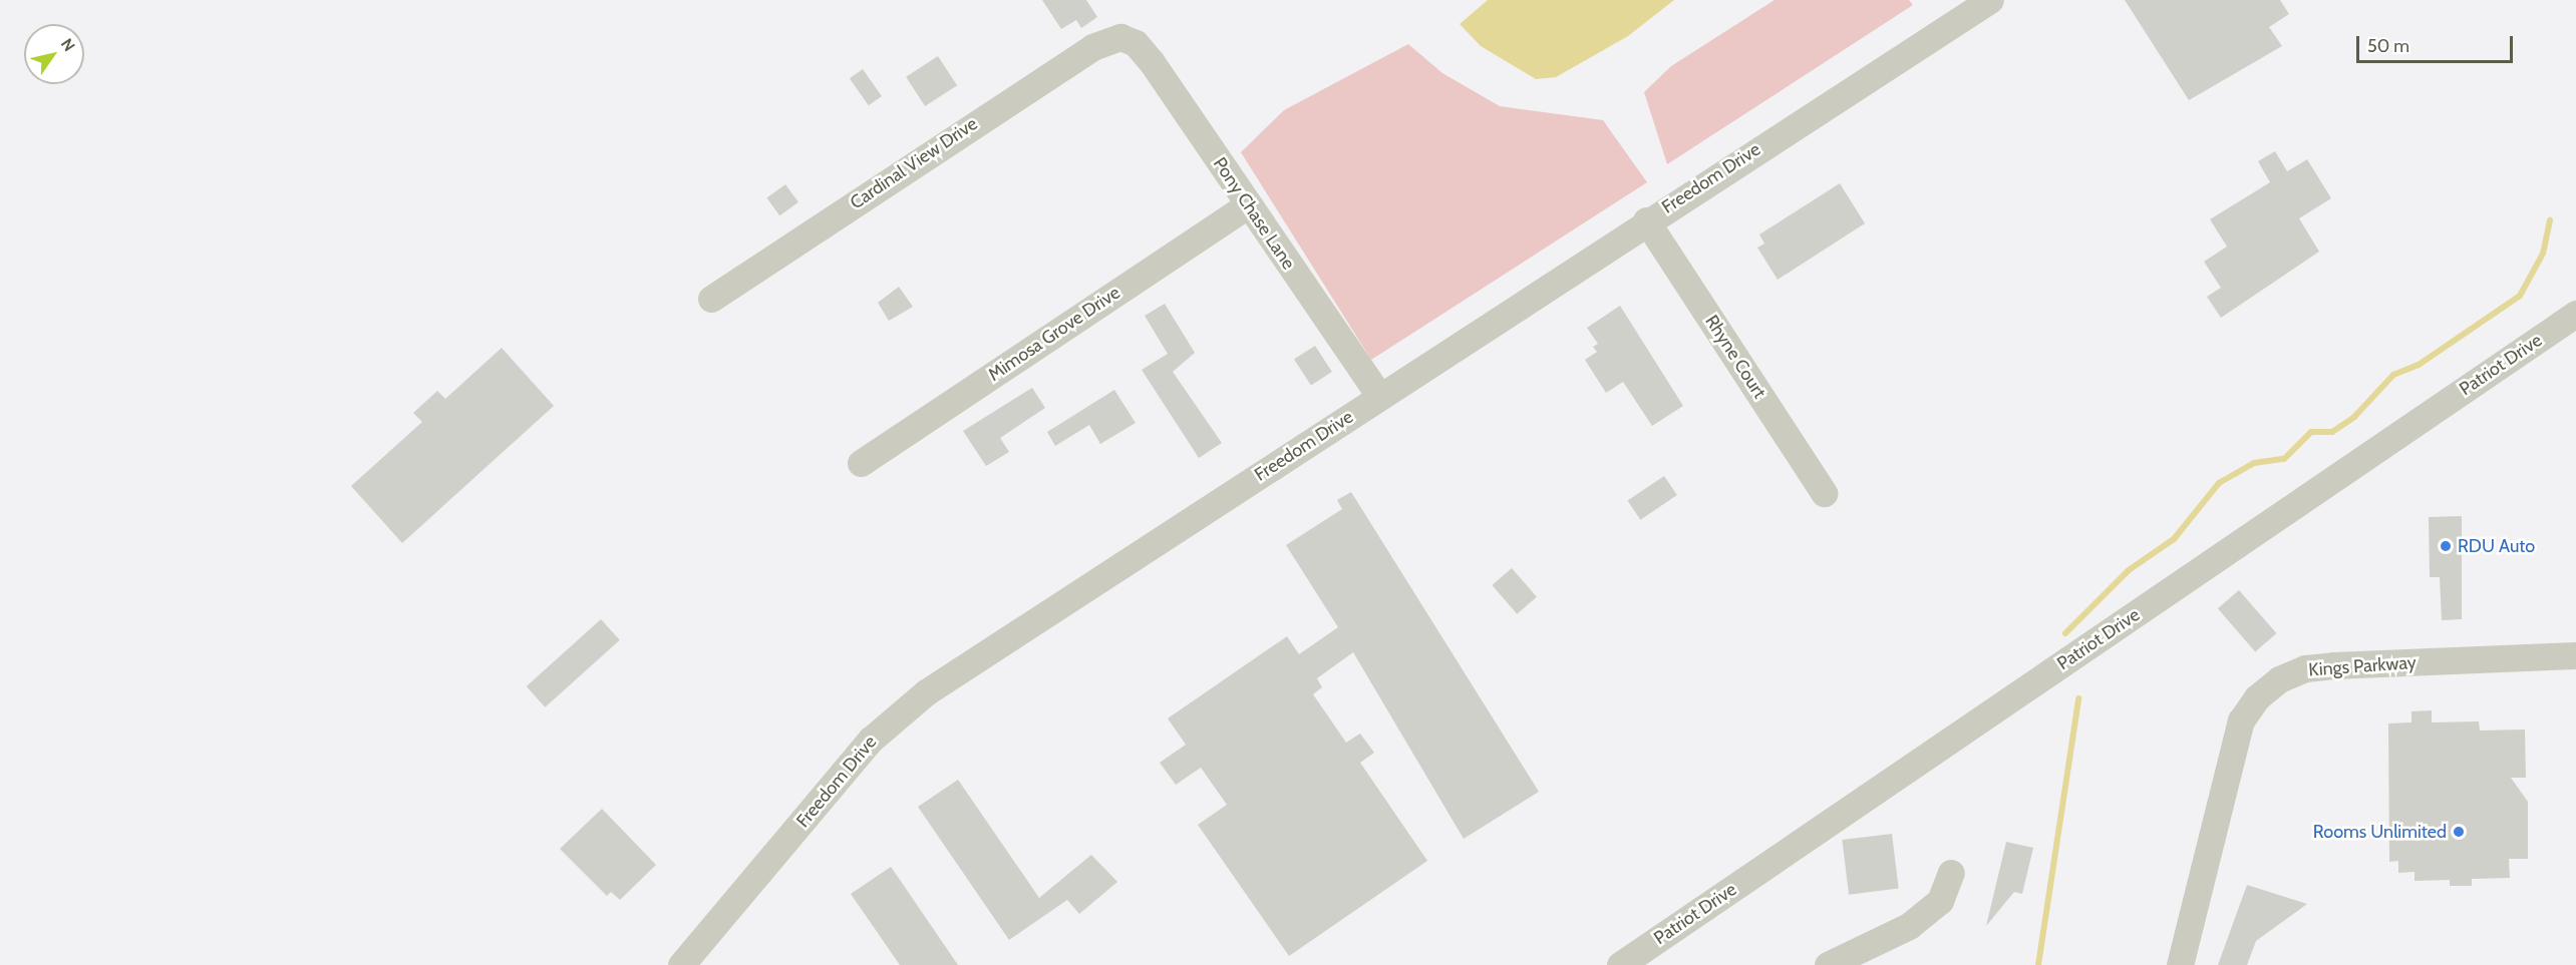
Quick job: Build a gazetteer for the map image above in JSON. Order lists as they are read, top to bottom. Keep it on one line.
{"streets":{"street":["Cardinal View Drive","Freedom Drive","Pony Chase Lane","Mimosa Grove Drive","Rhyne Court","Patriot Drive","Kings Parkway"]},"crossings":[["Cardinal View Drive","Pony Chase Lane"],["Freedom Drive","Pony Chase Lane"],["Freedom Drive","Rhyne Court"],["Pony Chase Lane","Mimosa Grove Drive"]],"places":["RDU Auto","Rooms Unlimited"],"scale_bar":"50 m","north":"top right"}
